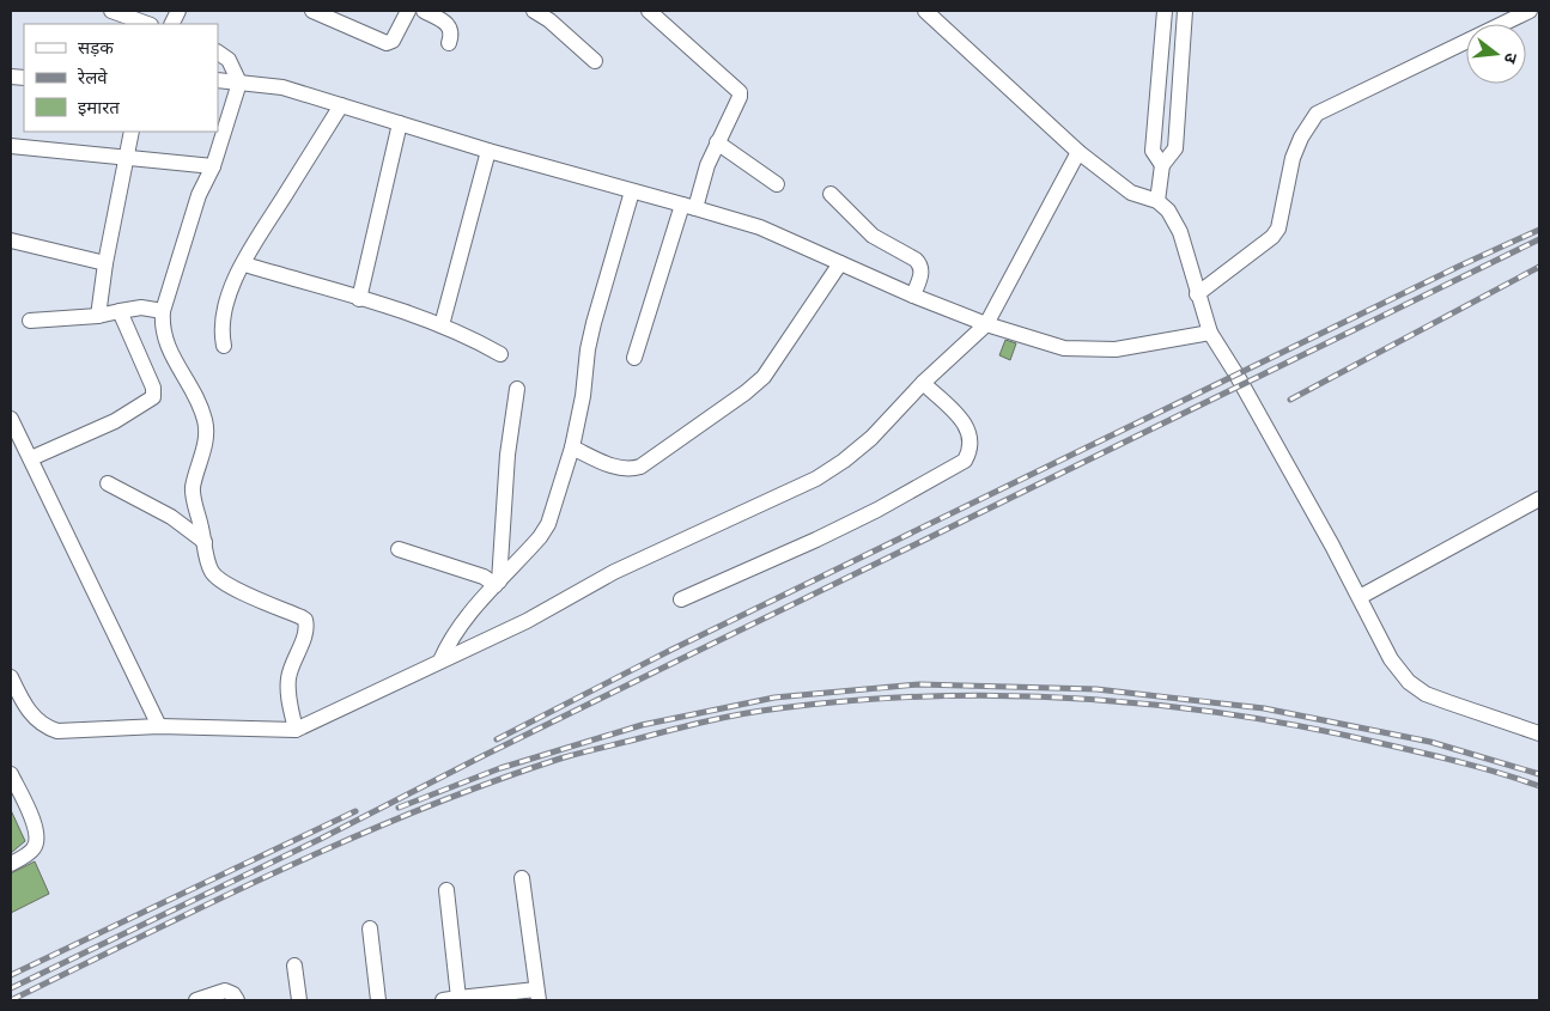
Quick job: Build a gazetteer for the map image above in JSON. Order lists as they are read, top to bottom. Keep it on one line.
{"legend":["सड़क","रेलवे","इमारत"],"north":"right"}
